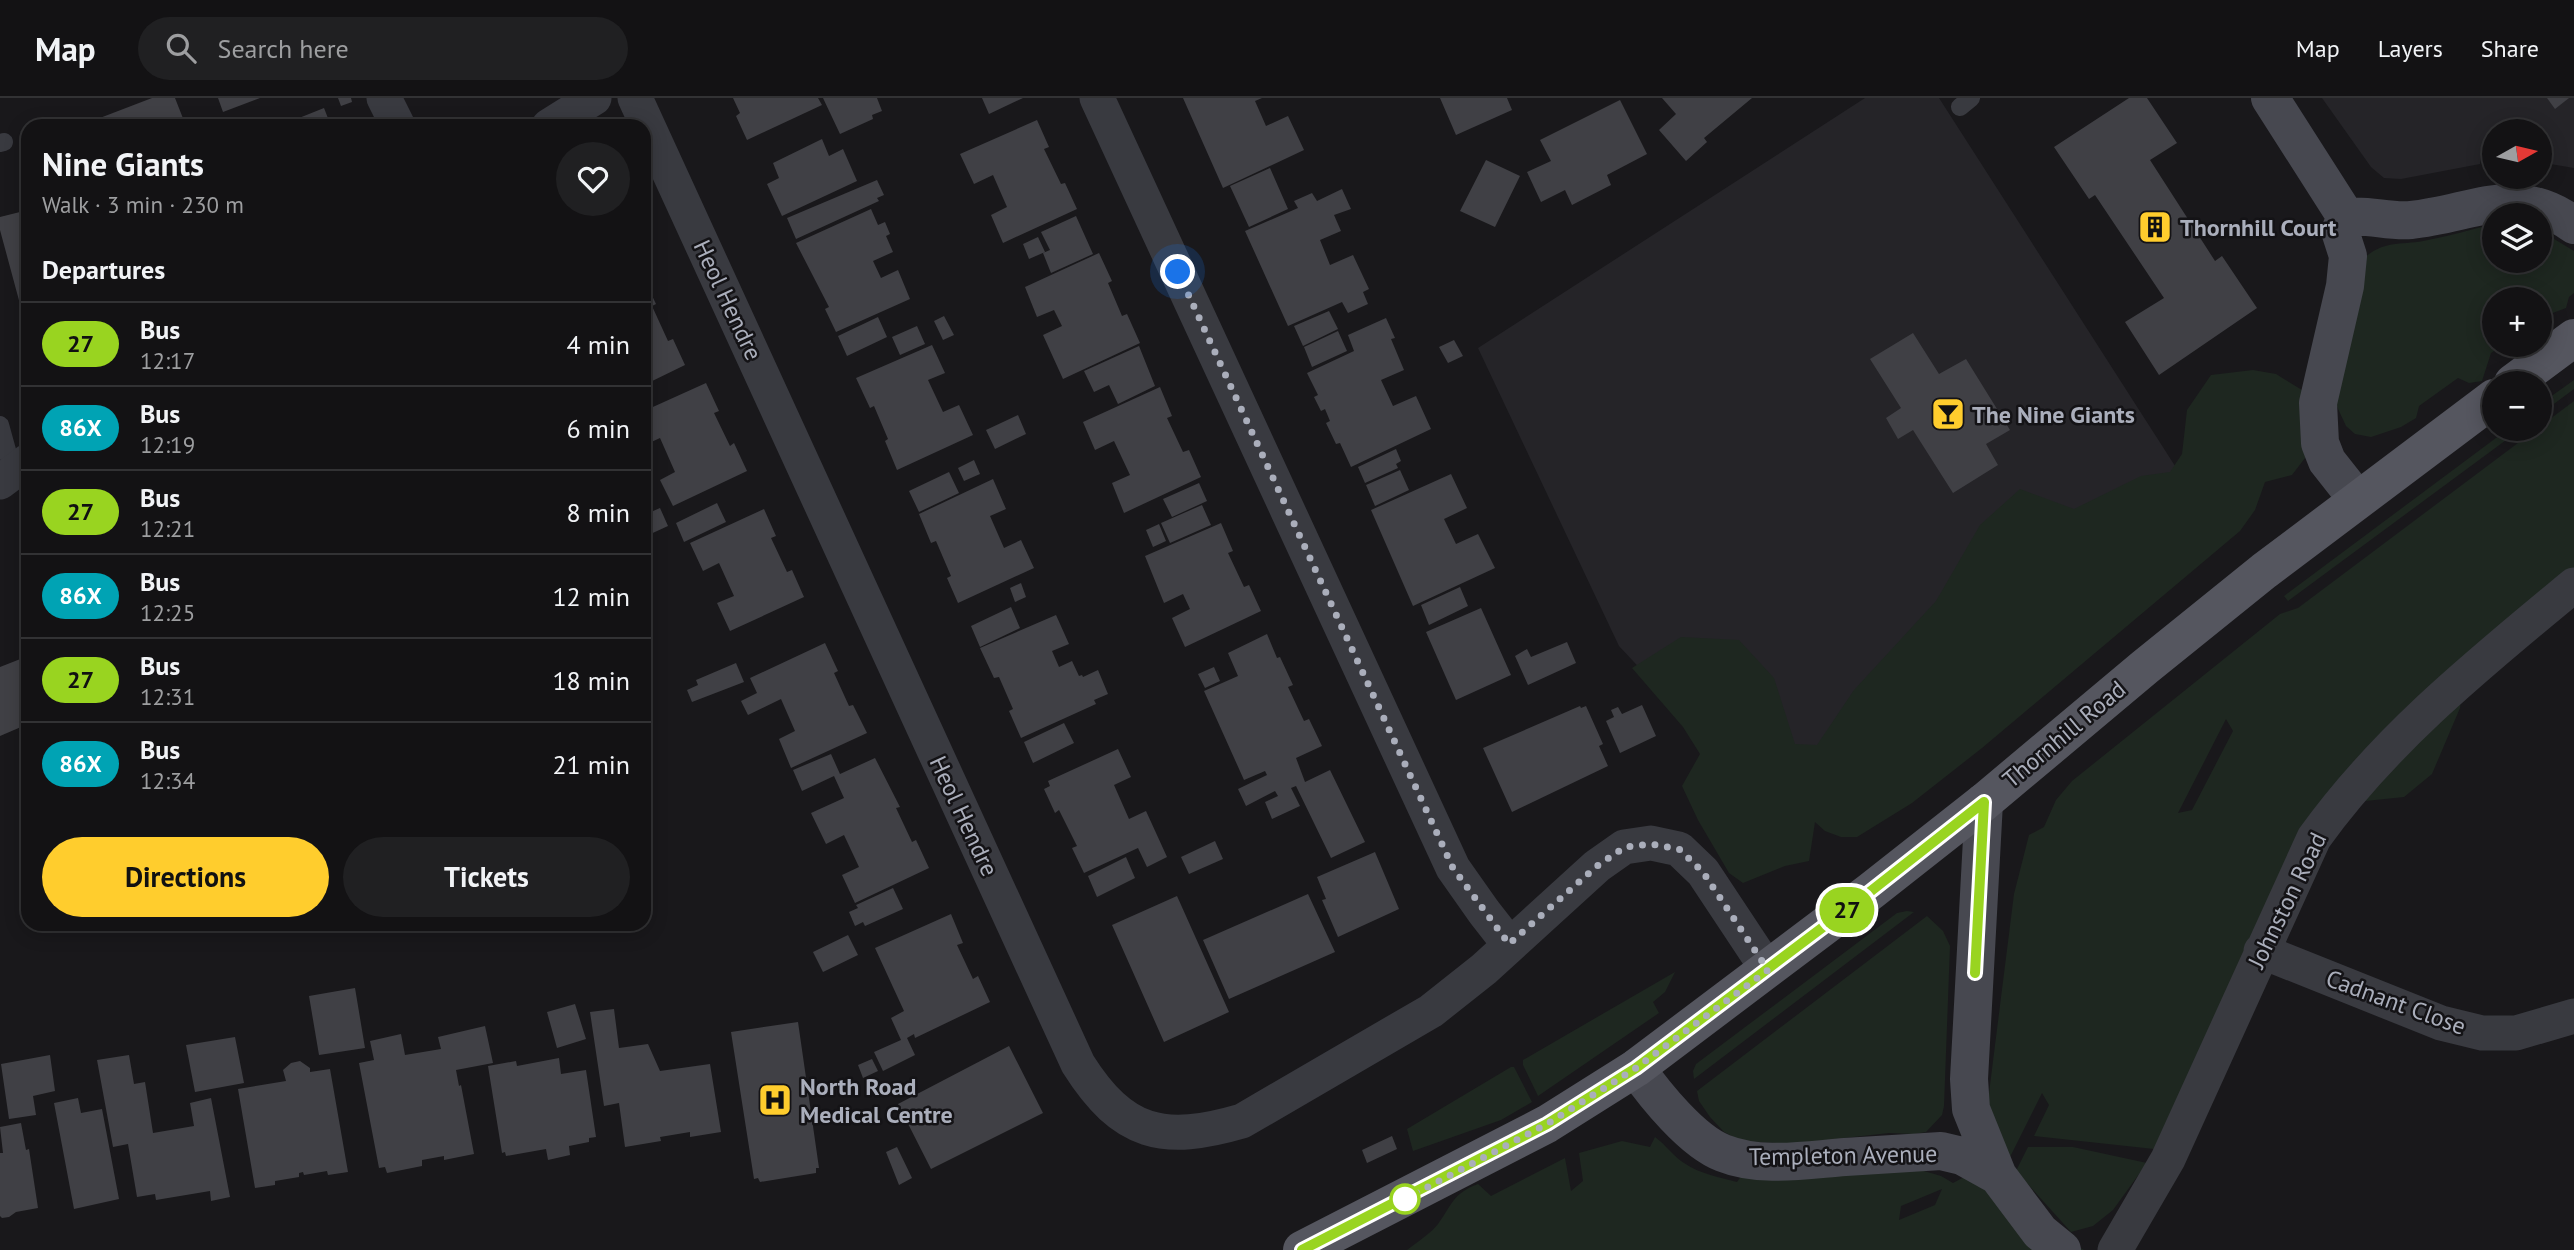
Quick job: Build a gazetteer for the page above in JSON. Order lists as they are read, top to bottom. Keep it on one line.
{"streets":{"main road":["Thornhill Road"],"street":["Heol Hendre","Johnston Road","Cadnant Close","Templeton Avenue"]},"crossings":[["Heol Hendre","Thornhill Road"],["Thornhill Road","Templeton Avenue"],["Johnston Road","Cadnant Close"]],"places":{"building":["Thornhill Court"],"bar":["The Nine Giants"],"hospital":["North Road Medical Centre"]},"lines":["bus line 27"],"north":"right","page":{"header":"Map","search":"Search here","nav":["Map","Layers","Share"],"on_map":"27","map_buttons":["+","−"],"heading":[["Nine Giants","Walk · 3 min · 230 m"],"Departures"],"list":[{"mark":"27","name":"Bus","note":"12:17","value":"4 min"},{"mark":"86X","name":"Bus","note":"12:19","value":"6 min"},{"mark":"27","name":"Bus","note":"12:21","value":"8 min"},{"mark":"86X","name":"Bus","note":"12:25","value":"12 min"},{"mark":"27","name":"Bus","note":"12:31","value":"18 min"},{"mark":"86X","name":"Bus","note":"12:34","value":"21 min"}],"buttons":["Directions","Tickets"]}}
